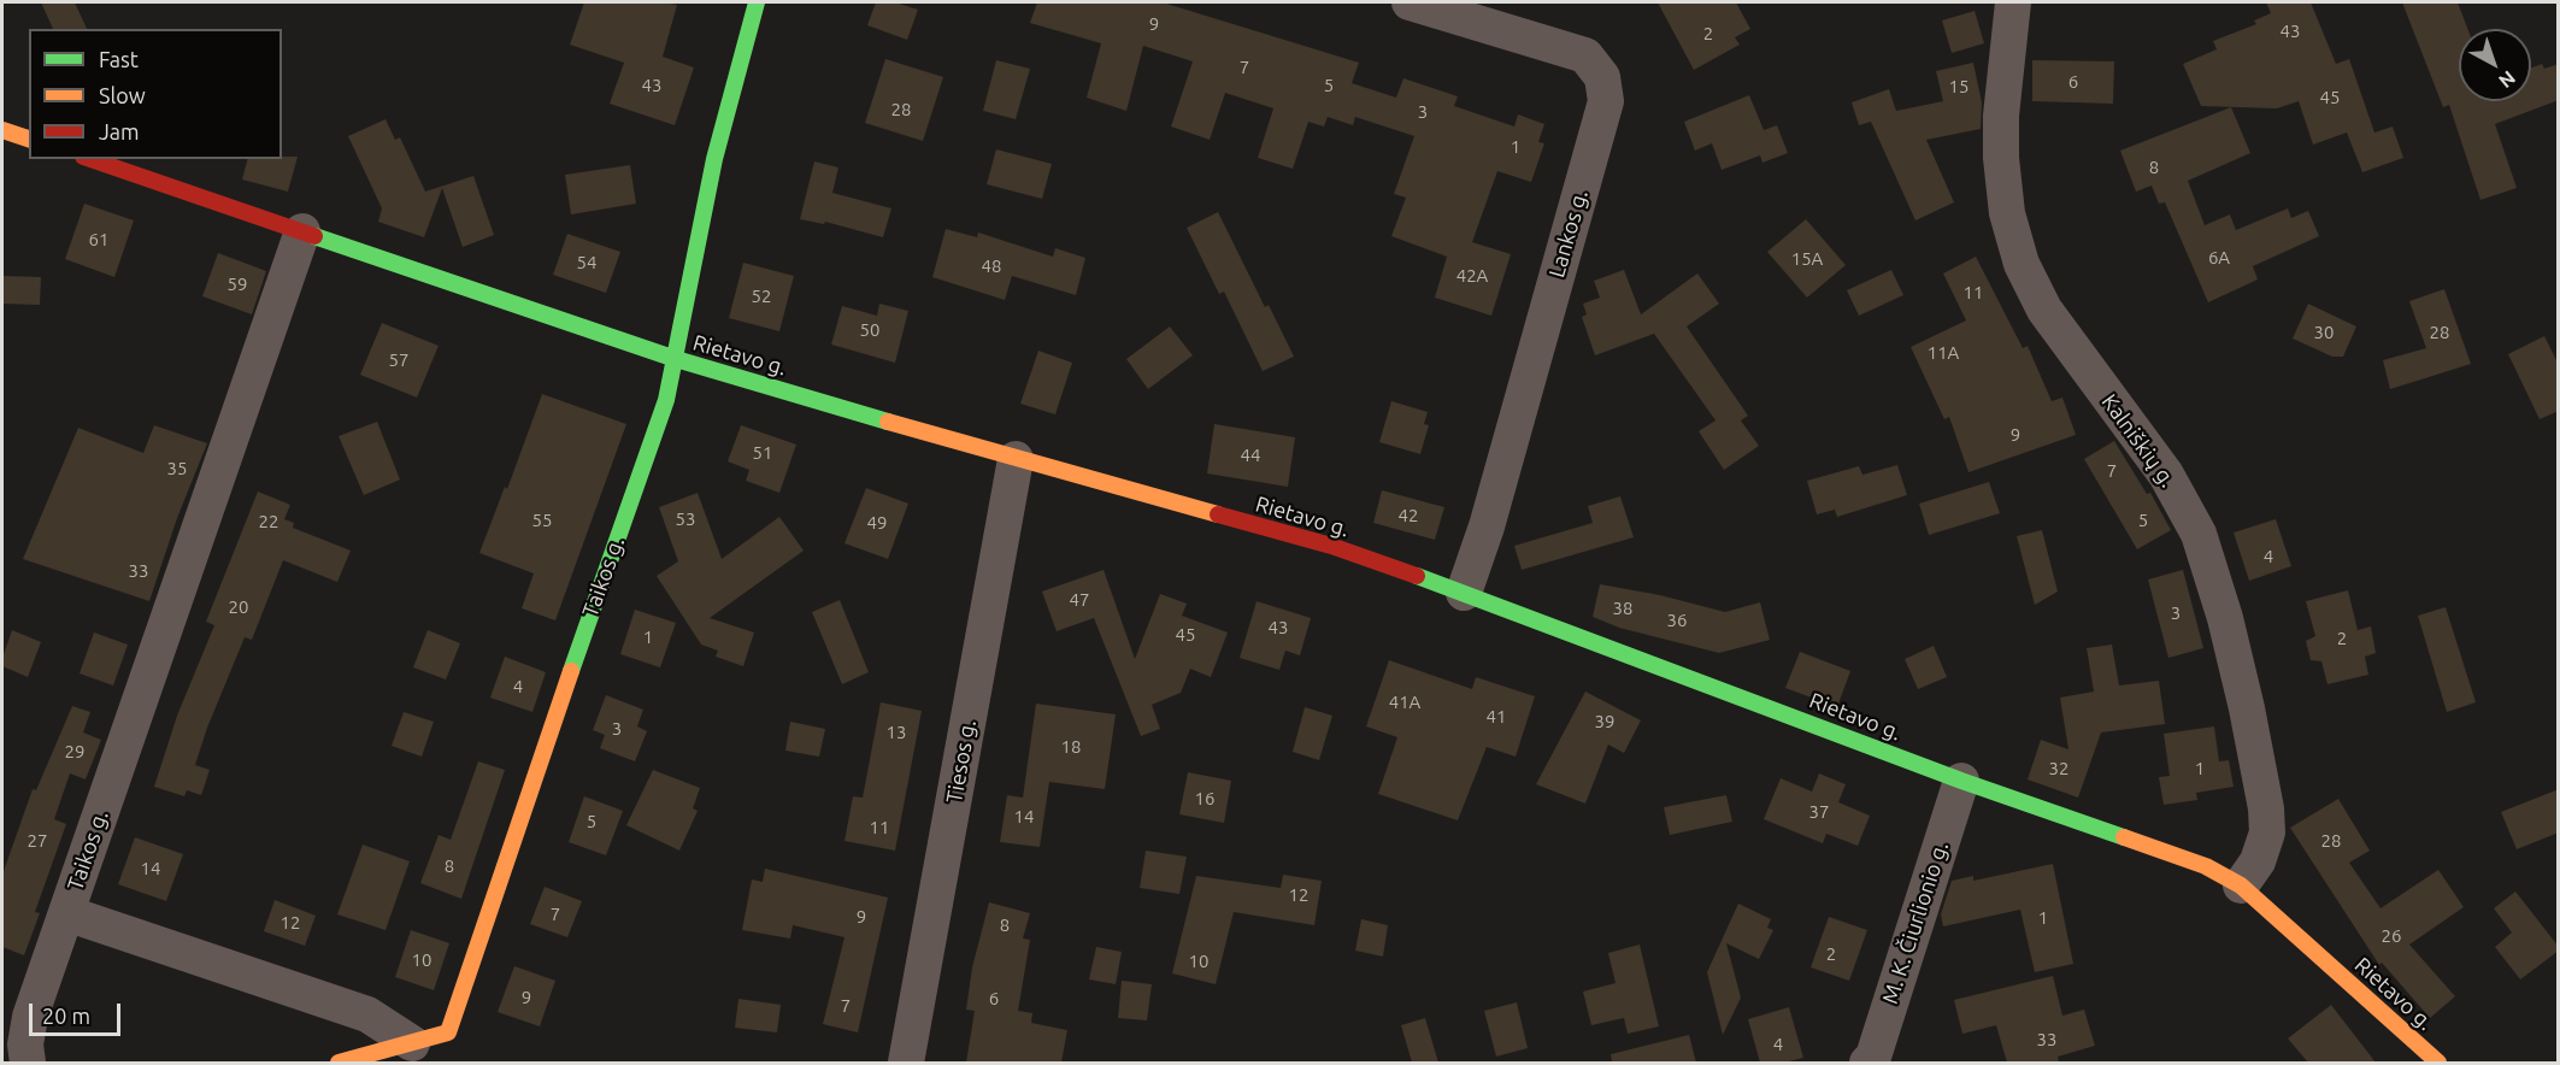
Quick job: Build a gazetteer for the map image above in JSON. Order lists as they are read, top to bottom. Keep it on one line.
{"streets":{"main road":["Rietavo g.","Taikos g."],"street":["Lankos g.","Kalniškių g.","Tiesos g.","M. K. Čiurlionio g."]},"crossings":[["Lankos g.","Rietavo g."],["Rietavo g.","Kalniškių g."],["Rietavo g.","Taikos g."],["Rietavo g.","Tiesos g."],["Rietavo g.","M. K. Čiurlionio g."]],"house_numbers":["9","43","2","7","6","43","5","15","45","28","3","1","8","61","6A","15A","54","48","42A","59","11","52","50","30","28","11A","57","9","51","44","35","7","42","53","55","5","22","49","4","33","47","20","38","3","36","43","45","1","2","4","41A","41","39","3","13","18","29","32","1","16","37","14","5","11","27","28","8","14","12","7","9","1","12","8","26","2","10","10","9","6","7","33","4"],"legend":["Fast","Slow","Jam"],"scale_bar":"20 m","north":"bottom right"}
